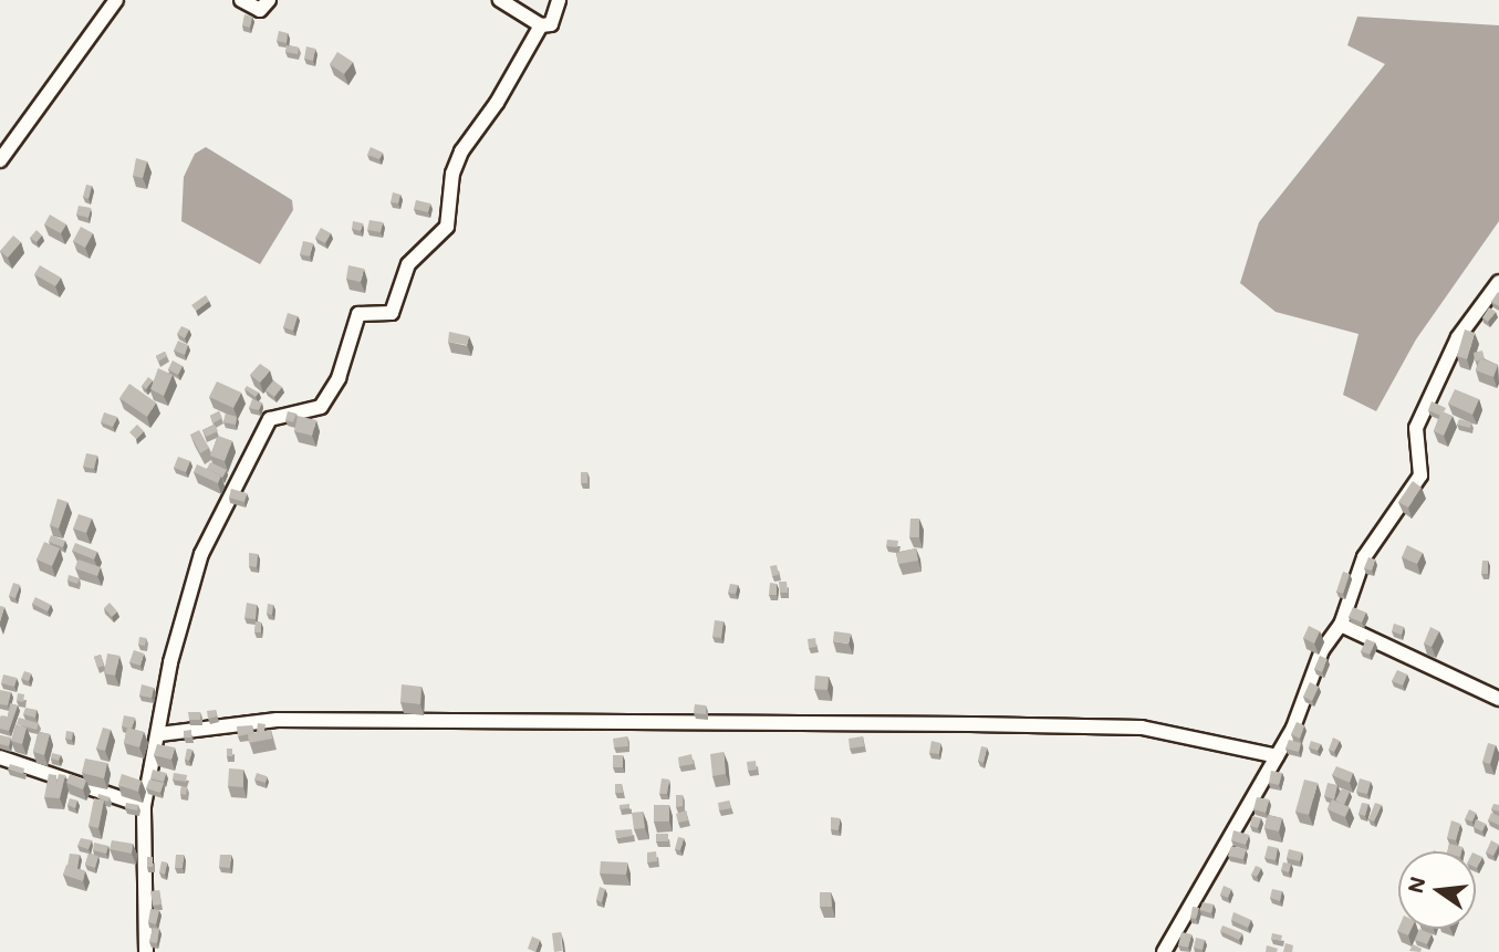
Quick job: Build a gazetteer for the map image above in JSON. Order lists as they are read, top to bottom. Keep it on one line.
{"north":"left"}
